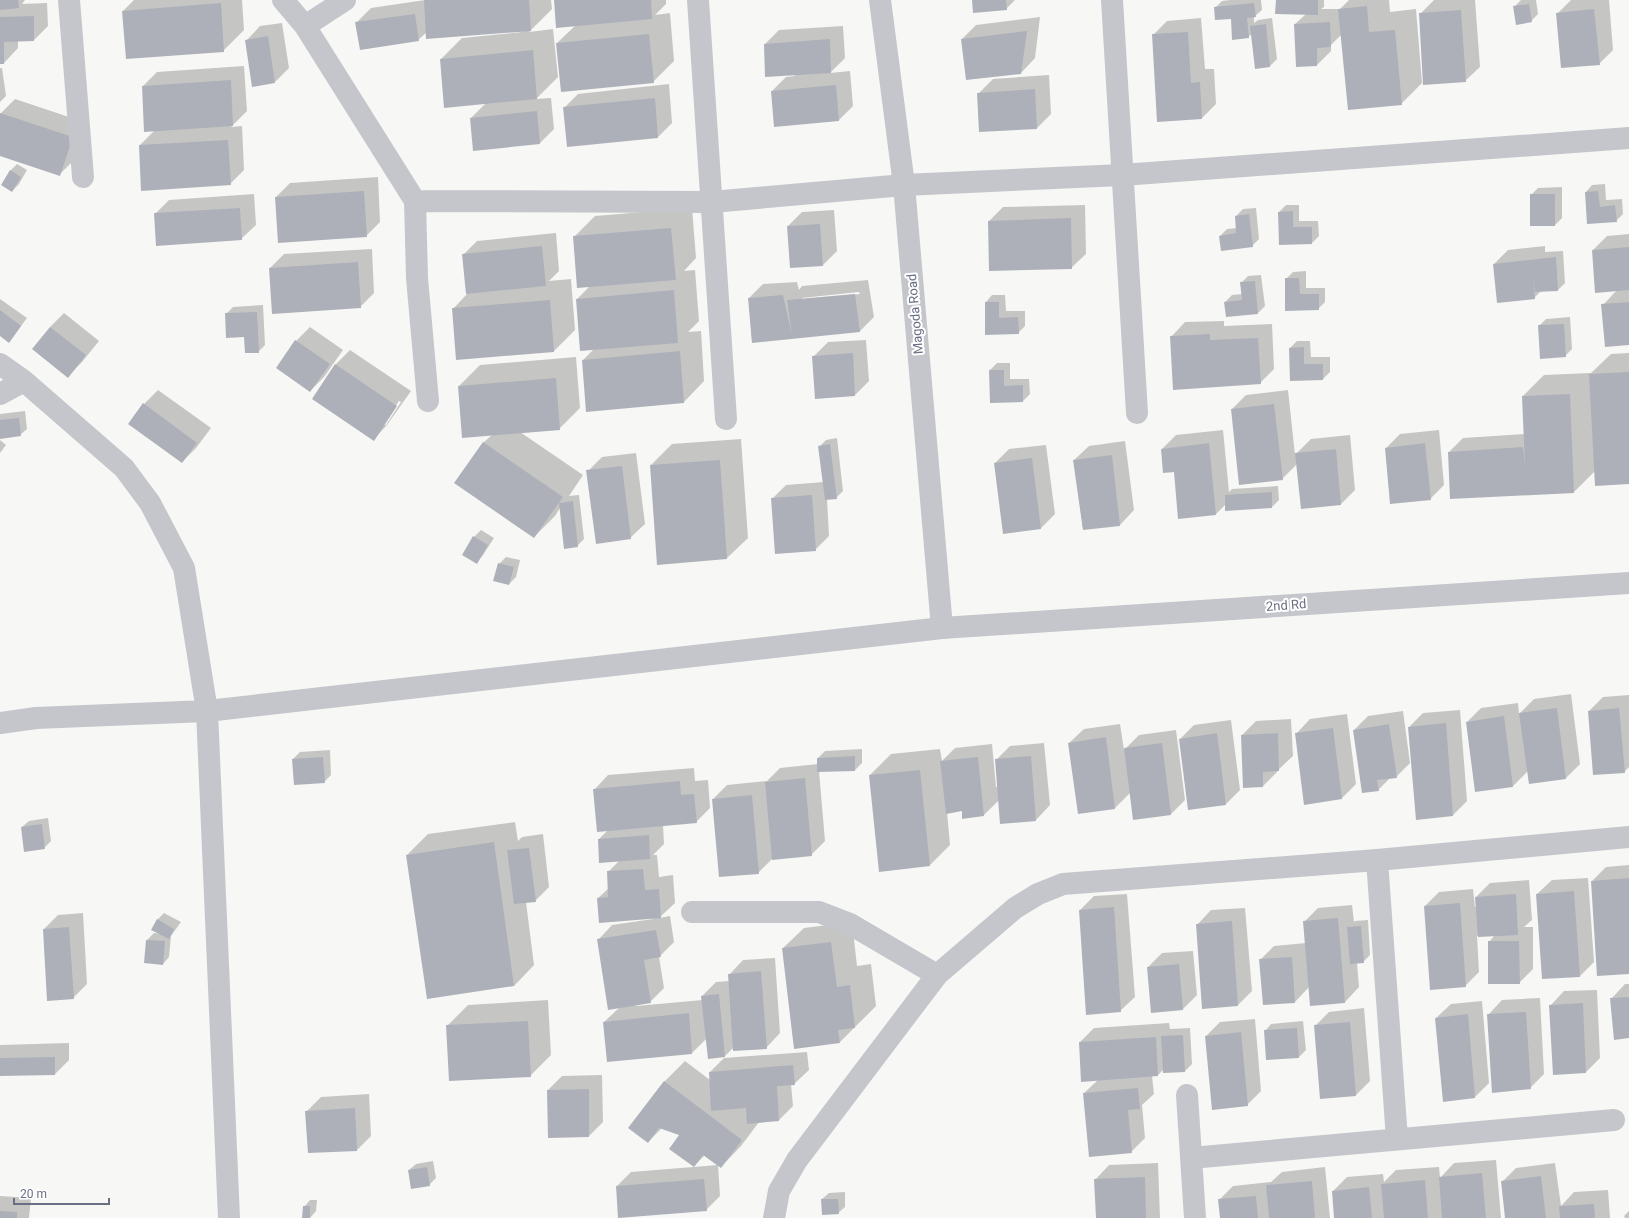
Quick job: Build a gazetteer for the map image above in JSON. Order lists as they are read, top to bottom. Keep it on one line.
{"streets":{"street":["Magoda Road","2nd Rd"]},"crossings":[["Magoda Road","2nd Rd"]],"scale_bar":"20 m"}
